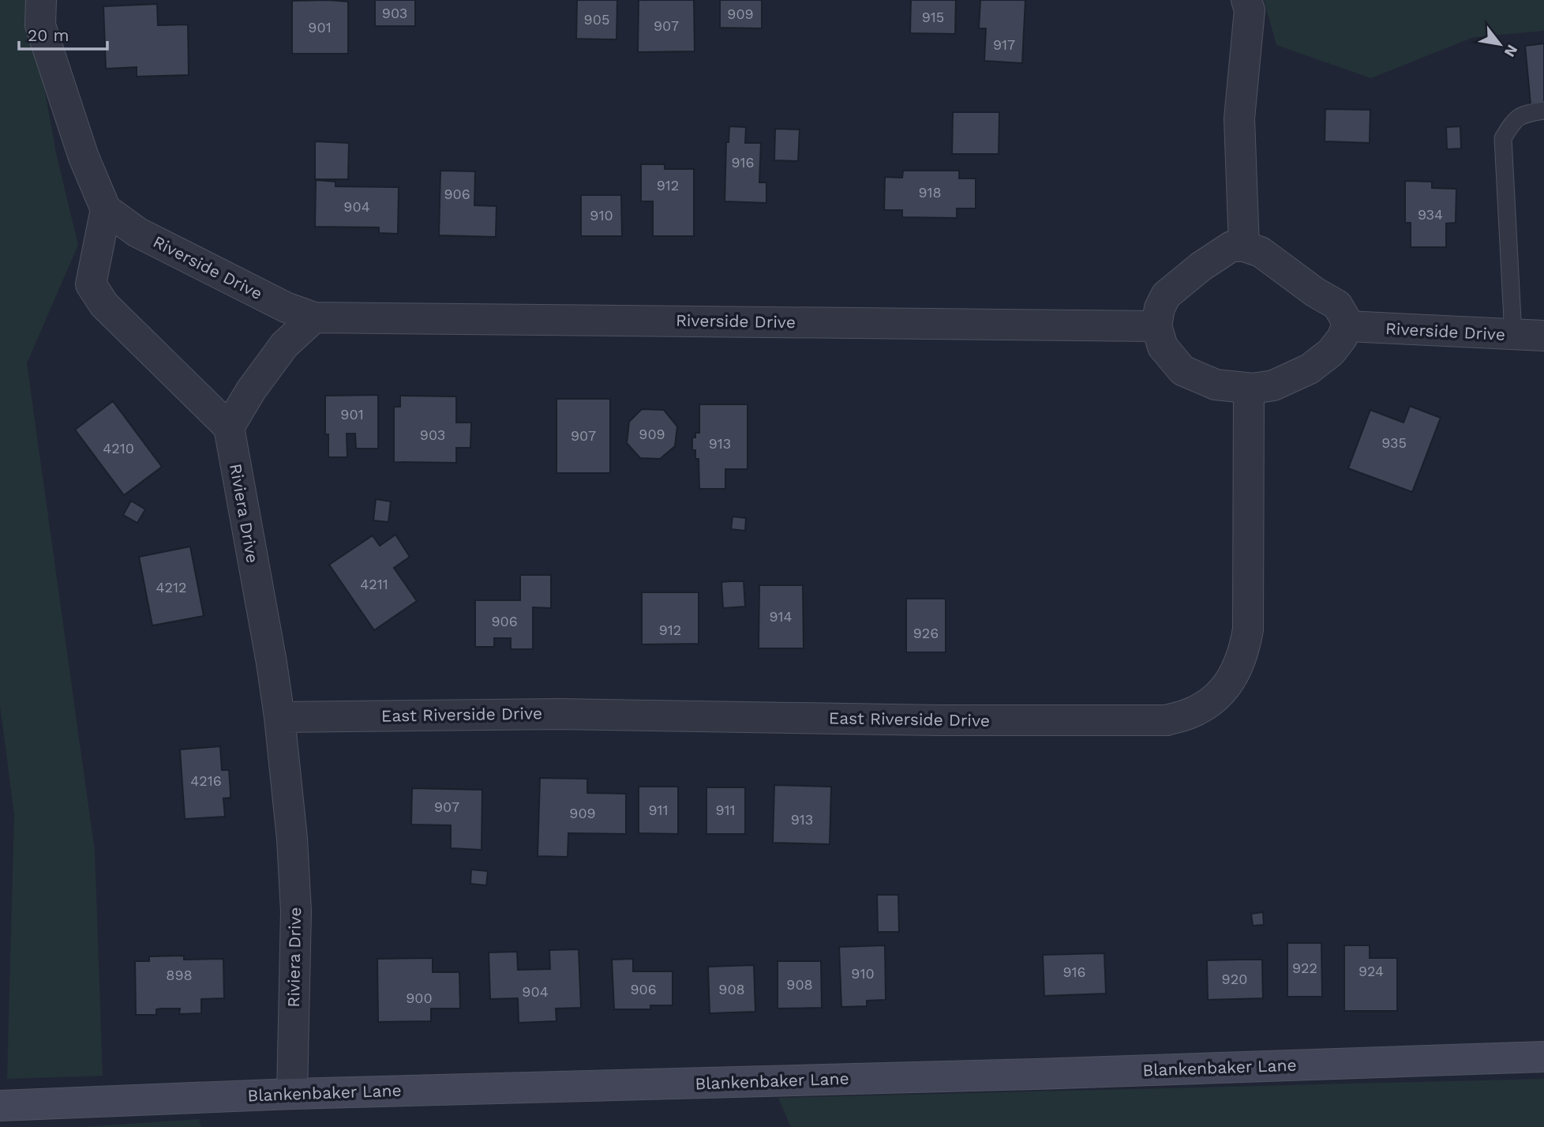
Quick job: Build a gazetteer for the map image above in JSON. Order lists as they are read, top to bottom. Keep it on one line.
{"streets":{"street":["Riverside Drive","Riviera Drive","East Riverside Drive","Blankenbaker Lane"]},"crossings":[["Riverside Drive","East Riverside Drive"],["Riviera Drive","East Riverside Drive"],["Riviera Drive","Blankenbaker Lane"]],"house_numbers":["903","909","915","905","907","901","917","916","912","918","906","904","934","910","901","909","903","907","935","913","4210","4211","4212","914","906","912","926","4216","907","911","911","909","913","922","924","916","910","898","920","908","906","908","904","900"],"scale_bar":"20 m","north":"bottom right"}
